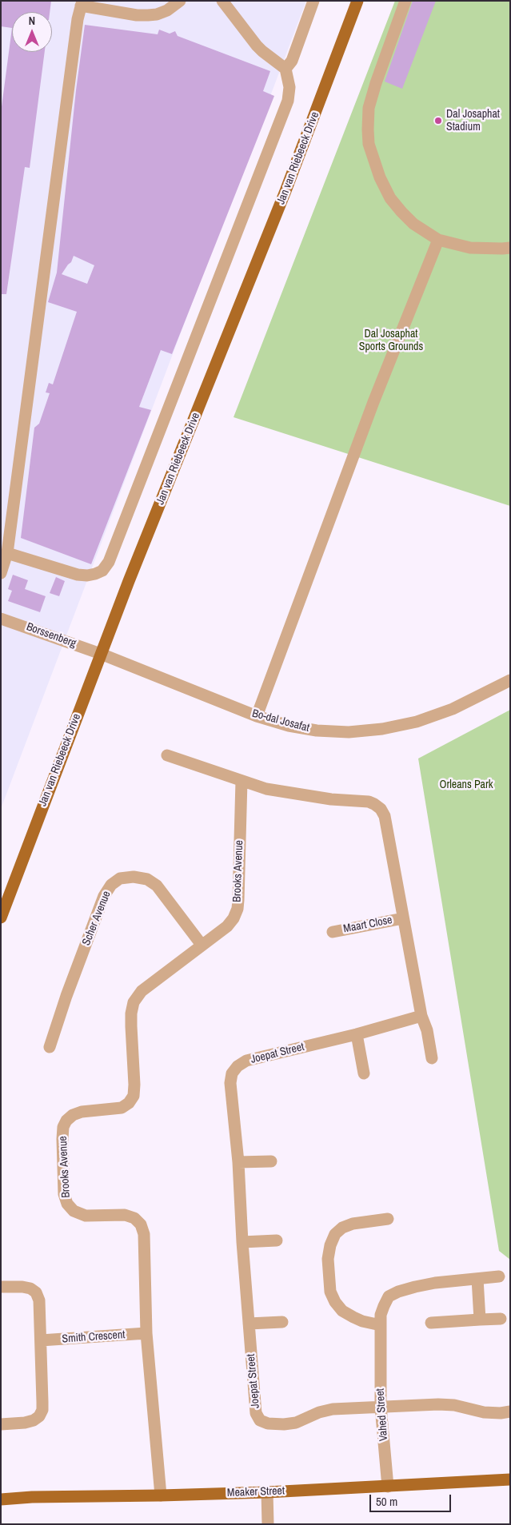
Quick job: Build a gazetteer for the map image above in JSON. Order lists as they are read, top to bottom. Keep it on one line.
{"streets":{"main road":["Jan van Riebeeck Drive","Meaker Street"],"street":["Borssenberg","Bo-dal Josafat","Brooks Avenue","Scher Avenue","Maart Close","Joepat Street","Smith Crescent","Vahed Street"]},"crossings":[["Jan van Riebeeck Drive","Borssenberg"],["Jan van Riebeeck Drive","Bo-dal Josafat"],["Borssenberg","Bo-dal Josafat"],["Brooks Avenue","Scher Avenue"],["Brooks Avenue","Smith Crescent"],["Brooks Avenue","Meaker Street"],["Joepat Street","Vahed Street"],["Vahed Street","Meaker Street"]],"parks":["Dal Josaphat Sports Grounds","Orleans Park"],"places":["Dal Josaphat Stadium"],"scale_bar":"50 m","north":"top"}
